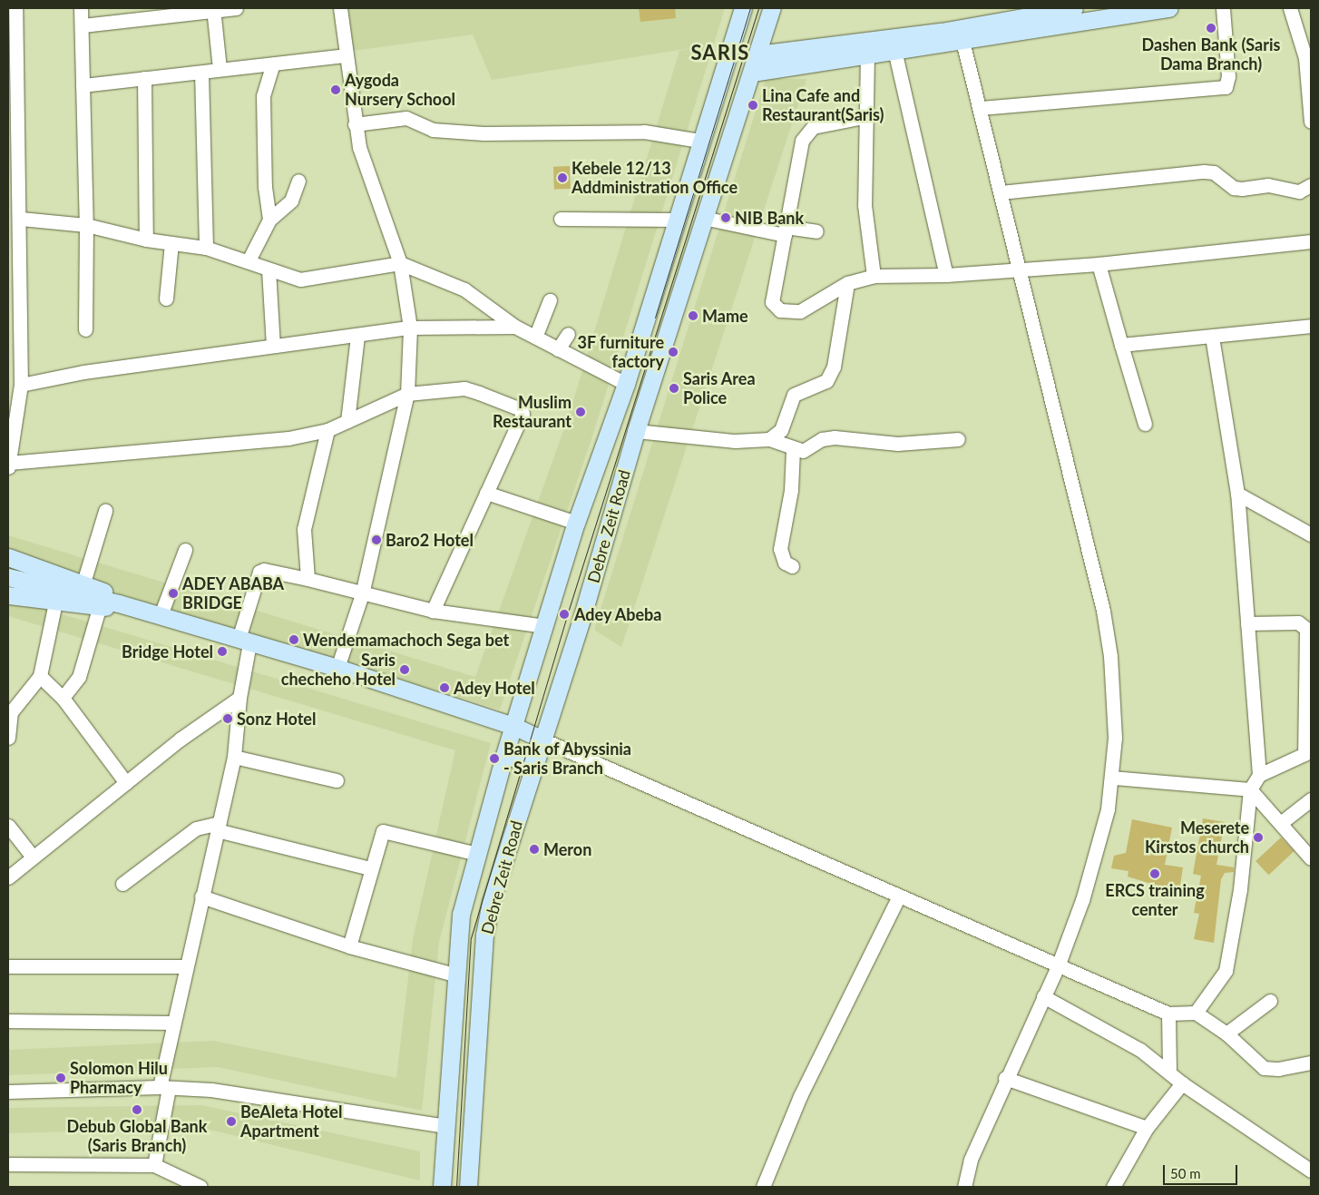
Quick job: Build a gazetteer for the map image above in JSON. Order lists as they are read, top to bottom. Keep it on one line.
{"streets":{"main road":["Debre Zeit Road"]},"districts":["SARIS"],"places":["Dashen Bank (Saris Dama Branch)","Aygoda Nursery School","Lina Cafe and Restaurant(Saris)","Kebele 12/13 Addministration Office","NIB Bank","Mame","3F furniture factory","Saris Area Police","Muslim Restaurant","Baro2 Hotel","ADEY ABABA BRIDGE","Adey Abeba","Wendemamachoch Sega bet","Bridge Hotel","Saris checheho Hotel","Adey Hotel","Sonz Hotel","Bank of Abyssinia - Saris Branch","Meserete Kirstos church","Meron","ERCS training center","Solomon Hilu Pharmacy","Debub Global Bank (Saris Branch)","BeAleta Hotel Apartment"],"scale_bar":"50 m"}
